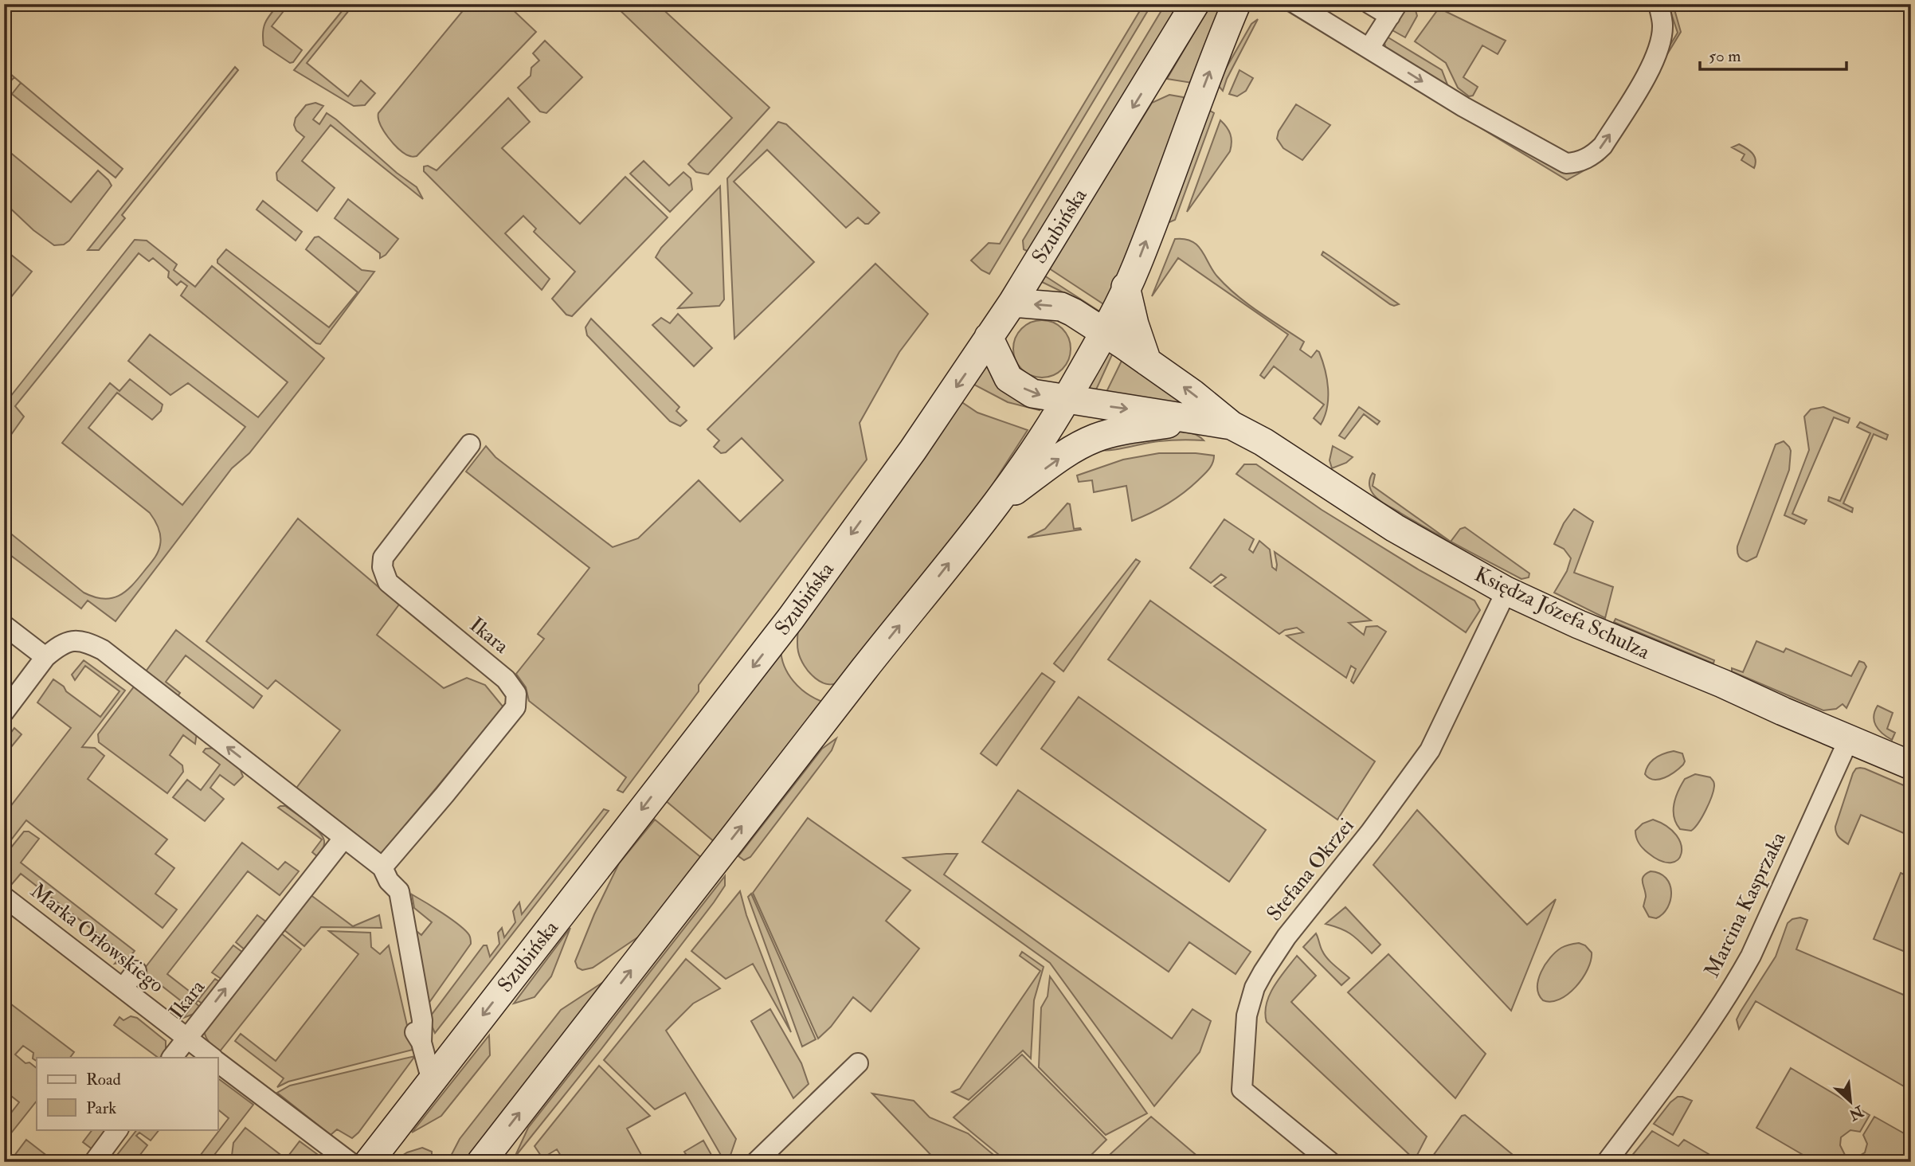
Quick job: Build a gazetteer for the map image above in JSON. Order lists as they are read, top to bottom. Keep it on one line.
{"streets":{"main road":["Szubińska","Księdza Józefa Schulza"],"street":["Ikara","Stefana Okrzei","Marcina Kasprzaka","Marka Orłowskiego"]},"crossings":[["Szubińska","Księdza Józefa Schulza"],["Księdza Józefa Schulza","Stefana Okrzei"],["Księdza Józefa Schulza","Marcina Kasprzaka"],["Ikara","Marka Orłowskiego"]],"legend":["Road","Park"],"scale_bar":"50 m","north":"bottom right"}
